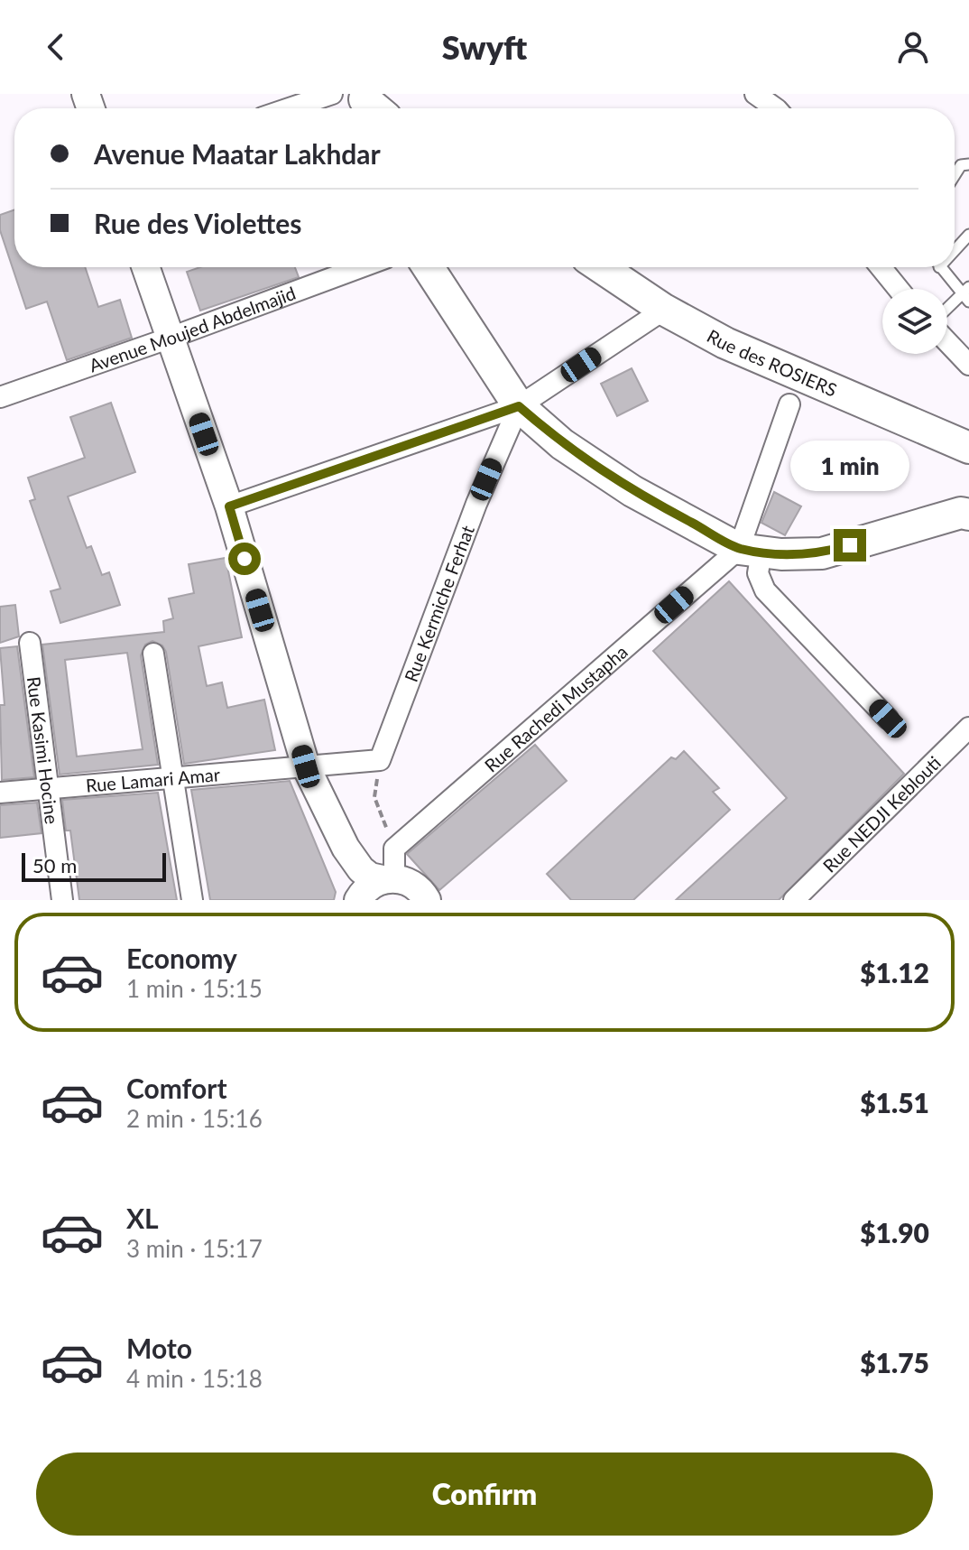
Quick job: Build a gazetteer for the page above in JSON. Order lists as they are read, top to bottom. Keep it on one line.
{"streets":{"main road":["Rue des ROSIERS"],"street":["Avenue Moujed Abdelmajid","Rue Kermiche Ferhat","Rue Rachedi Mustapha","Rue Kasimi Hocine","Rue Lamari Amar","Rue NEDJI Keblouti"]},"crossings":[["Rue Kermiche Ferhat","Rue Lamari Amar"],["Rue Kasimi Hocine","Rue Lamari Amar"]],"scale_bar":"50 m","page":{"header":"Swyft","banner":["Avenue Maatar Lakhdar","Rue des Violettes"],"bubble":"1 min","scale":"50 m","list":[{"name":"Economy","note":"1 min · 15:15","value":"$1.12"},{"name":"Comfort","note":"2 min · 15:16","value":"$1.51"},{"name":"XL","note":"3 min · 15:17","value":"$1.90"},{"name":"Moto","note":"4 min · 15:18","value":"$1.75"}],"buttons":"Confirm"}}
